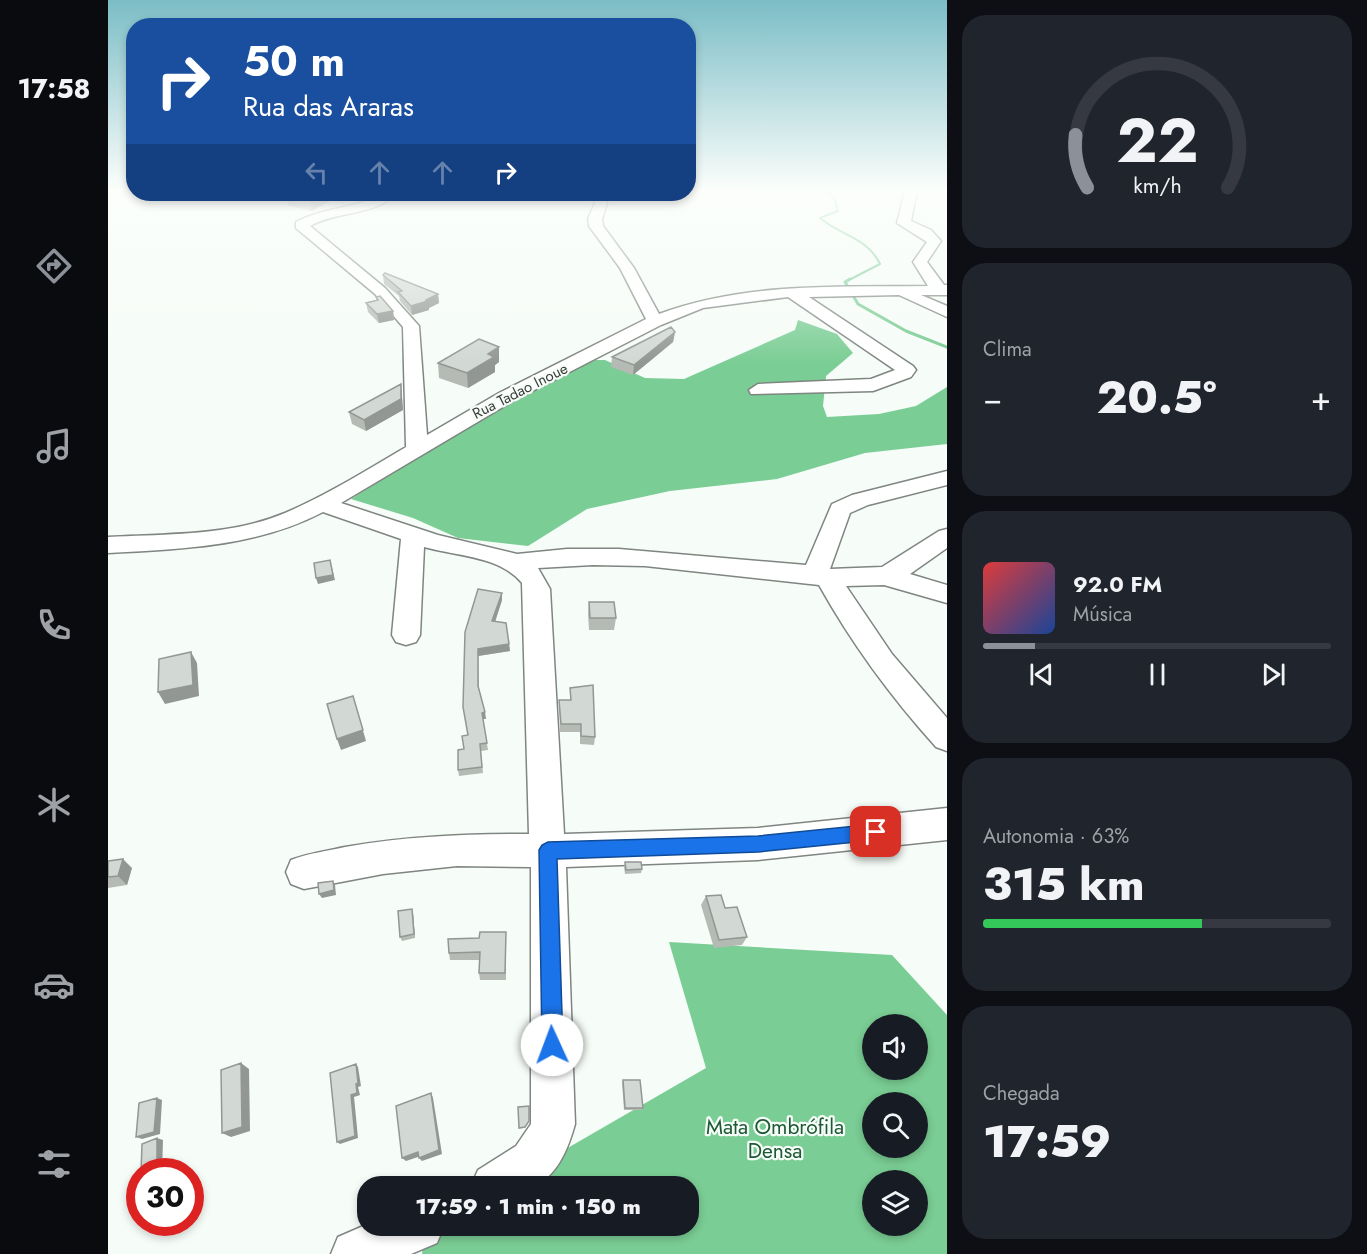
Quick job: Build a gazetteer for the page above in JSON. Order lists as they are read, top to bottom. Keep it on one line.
{"streets":{"street":["Rua Tadao Inoue"]},"parks":["Mata Ombrófila Densa"],"page":{"tabs":"17:58","turn":["50 m","Rua das Araras"],"tile":["Clima",["Autonomia · 63%","315 km"],["Chegada","17:59"]],"heat":["−","20.5°","+"],"song":["92.0 FM","Música"],"limit":"30","trip":"17:59 · 1 min · 150 m","gauge":["22","km/h"]}}
